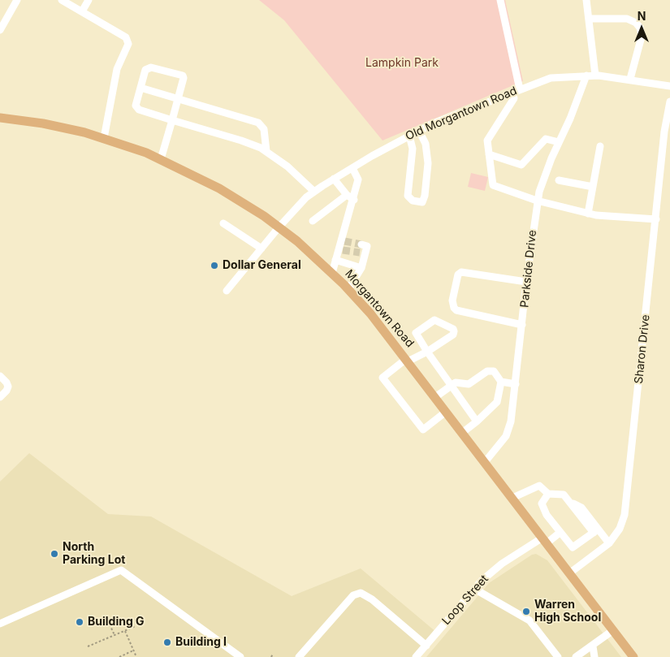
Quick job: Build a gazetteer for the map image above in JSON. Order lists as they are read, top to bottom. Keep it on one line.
{"streets":{"main road":["Morgantown Road"],"street":["Old Morgantown Road","Parkside Drive","Sharon Drive","Loop Street"]},"crossings":[["Old Morgantown Road","Parkside Drive"],["Old Morgantown Road","Morgantown Road"],["Parkside Drive","Morgantown Road"],["Morgantown Road","Sharon Drive"],["Morgantown Road","Loop Street"]],"parks":["Lampkin Park"],"places":["Dollar General","North Parking Lot","Warren High School","Building G","Building I"],"north":"top"}
